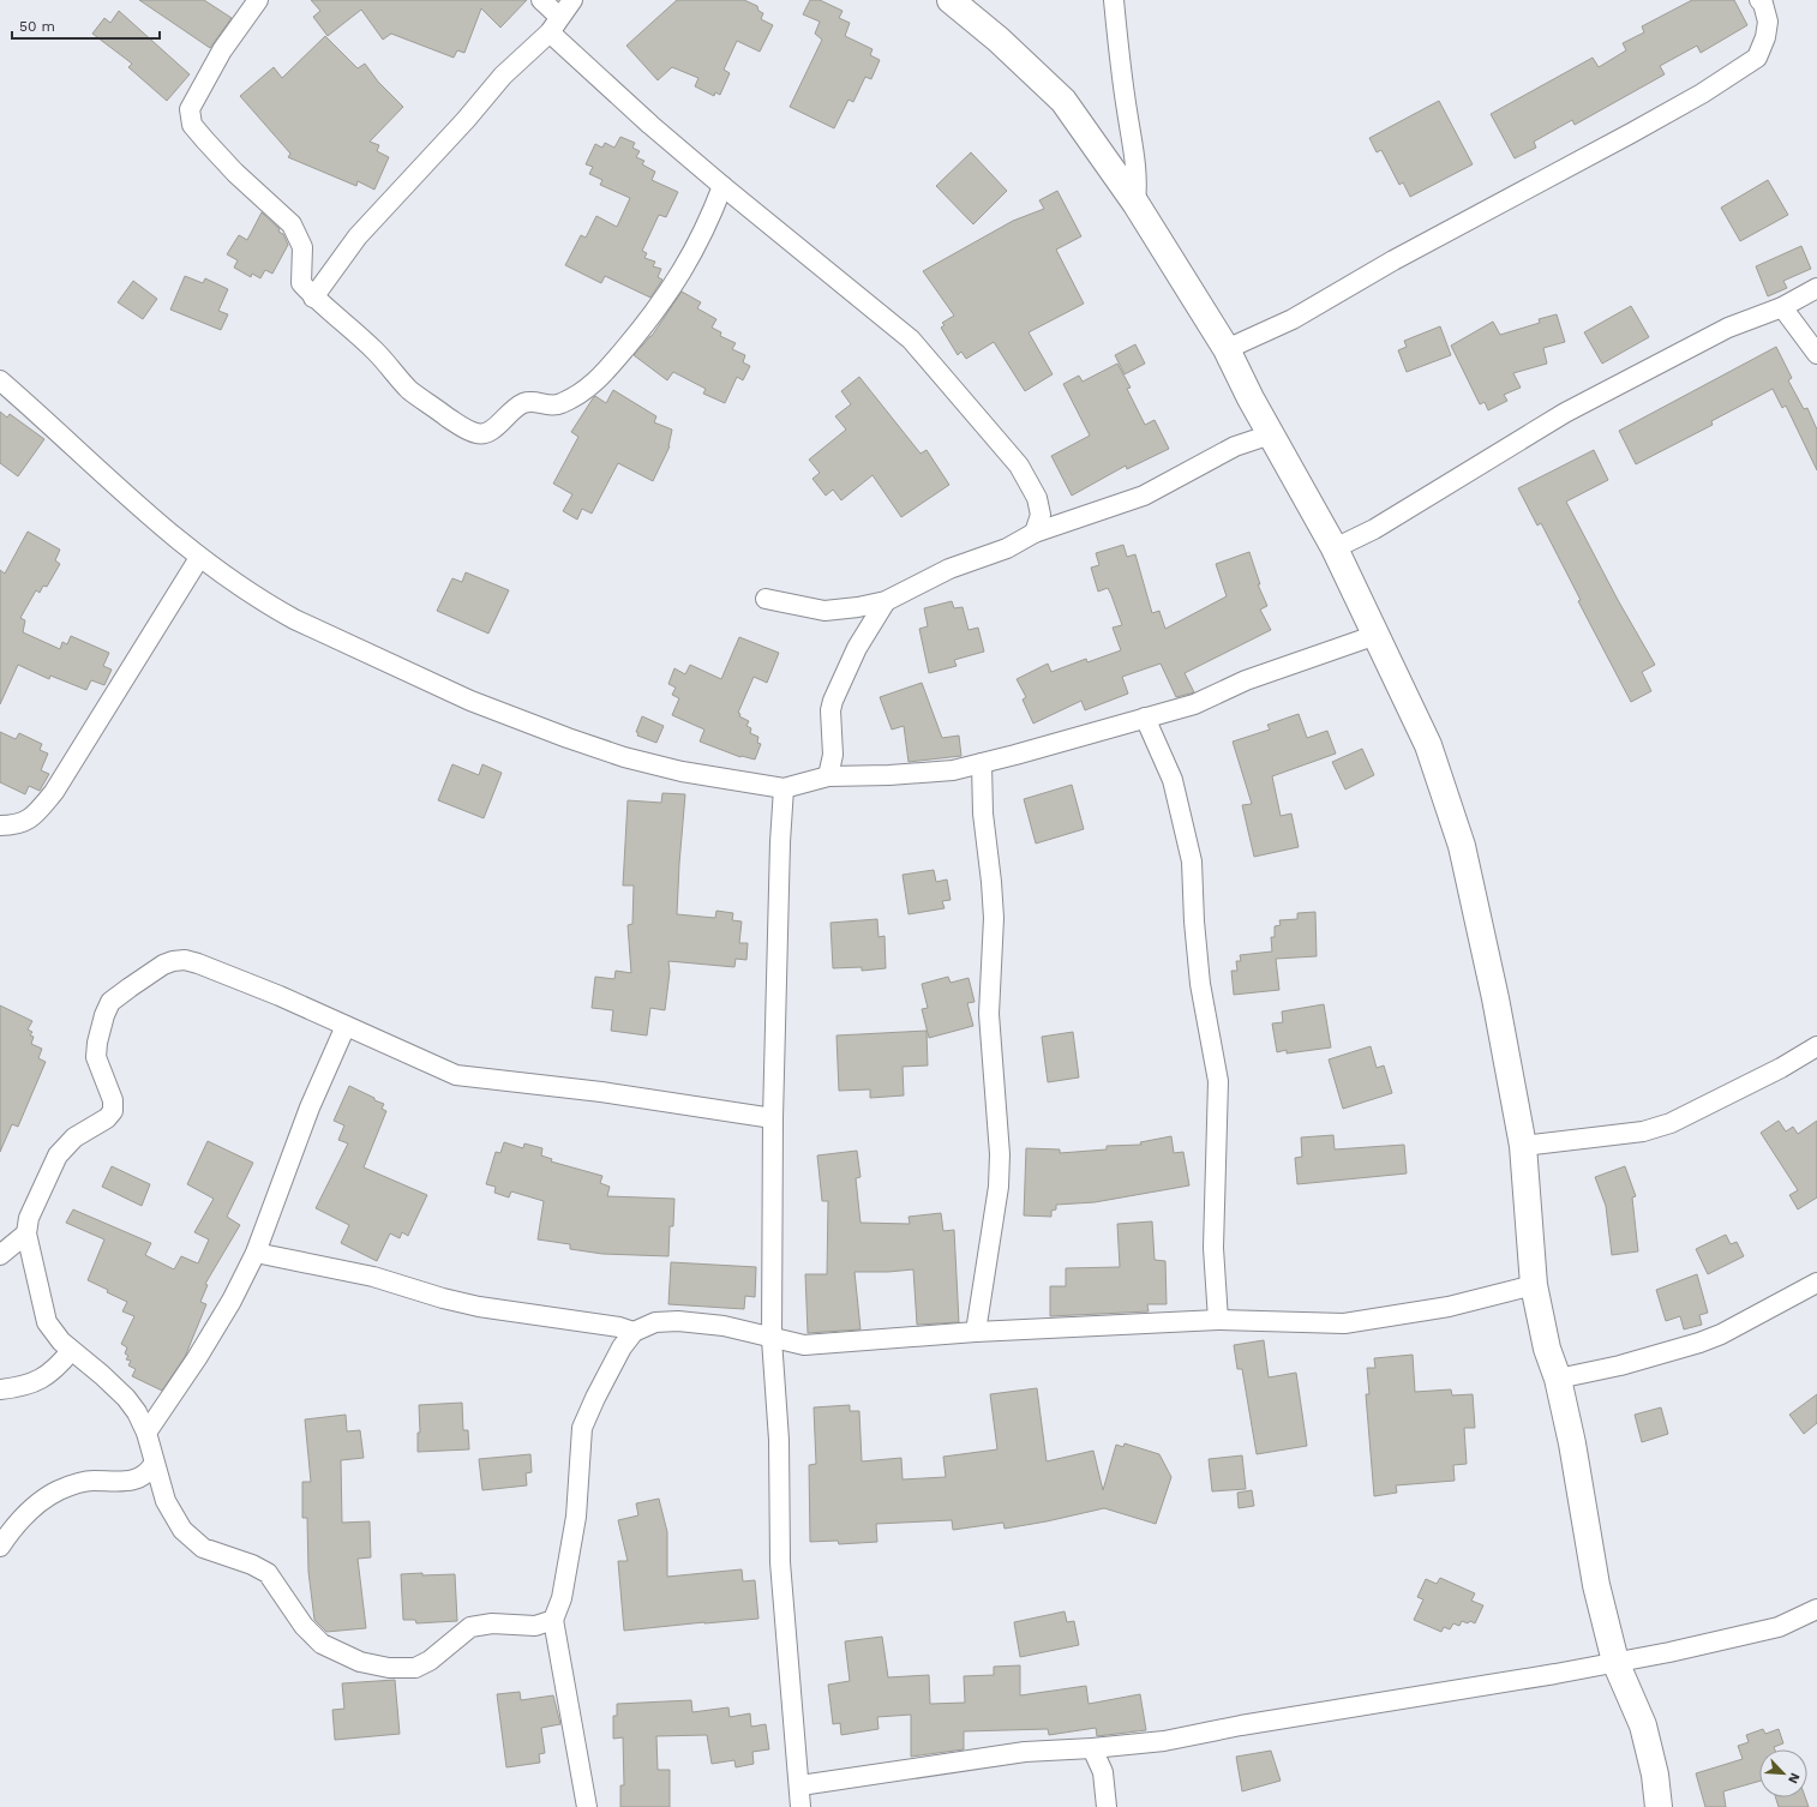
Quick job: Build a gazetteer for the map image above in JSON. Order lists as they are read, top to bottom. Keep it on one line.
{"scale_bar":"50 m","north":"bottom right"}
